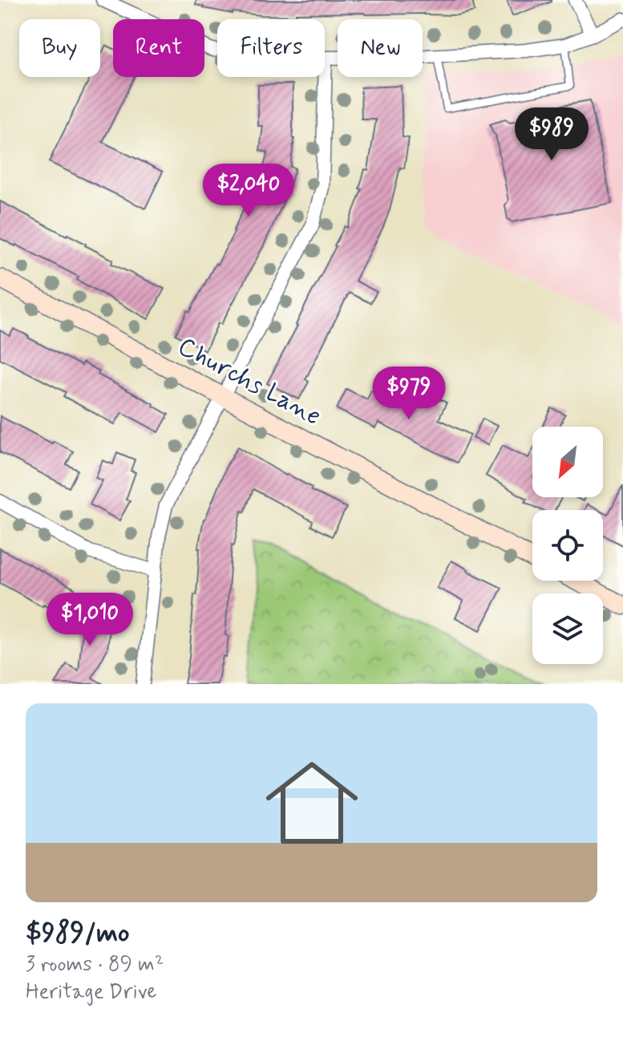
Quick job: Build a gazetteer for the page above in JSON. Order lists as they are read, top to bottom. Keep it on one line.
{"streets":{"street":["Churchs Lane"]},"north":"bottom left","page":{"chip":["Buy","Rent","Filters","New"],"price":["$989","$2,040","$979","$1,010"],"list":[{"name":"$989/mo","note":"3 rooms · 89 m² · Heritage Drive"}]}}
